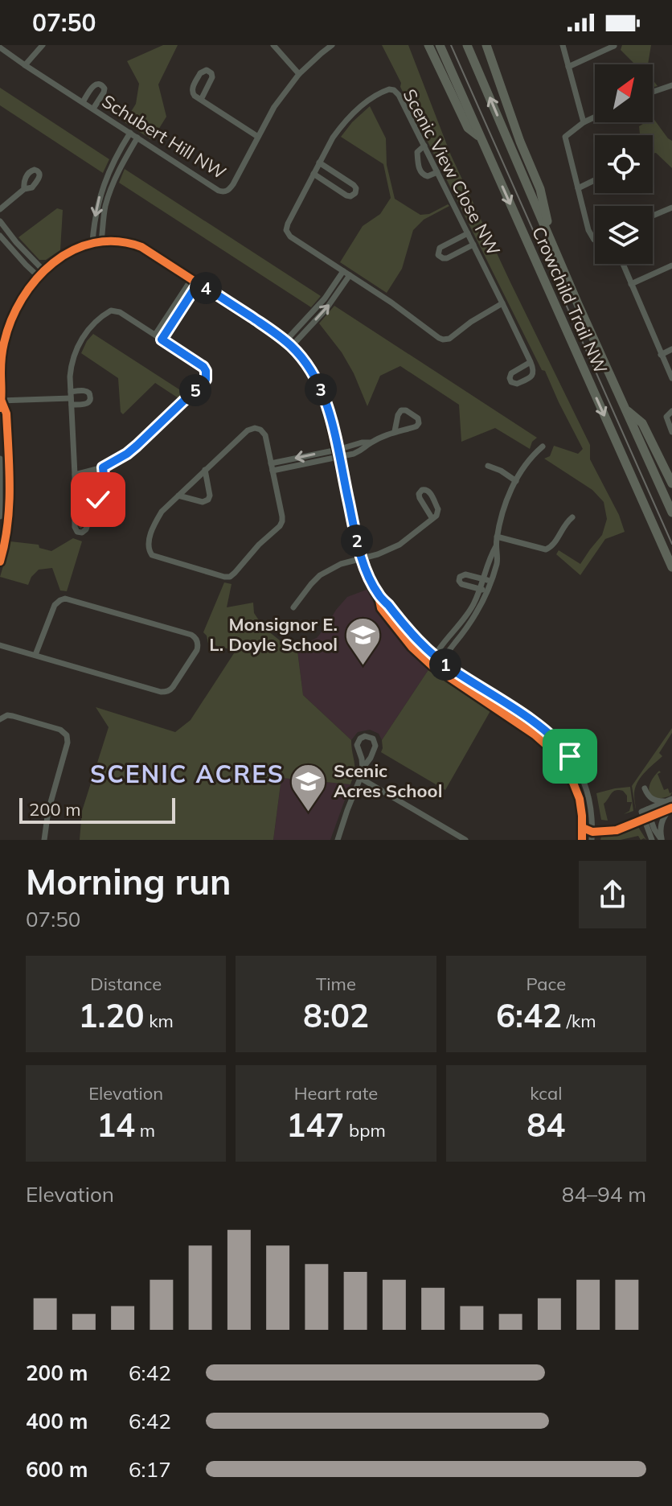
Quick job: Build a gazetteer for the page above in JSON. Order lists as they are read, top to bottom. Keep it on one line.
{"streets":{"highway":["Crowchild Trail NW"],"street":["Schubert Hill NW","Scenic View Close NW"]},"districts":["SCENIC ACRES"],"places":{"school or university":["Monsignor E. L. Doyle School","Scenic Acres School"]},"scale_bar":"200 m","north":"top right","page":{"status":"07:50","pins":["4","3","5","2","1"],"scale":"200 m","heading":["Morning run","07:50"],"stats":[["Distance","1.20 km"],["Time","8:02"],["Pace","6:42 /km"],["Elevation","14 m"],["Heart rate","147 bpm"],["kcal","84"]],"chart":["Elevation","84–94 m"],"list":[{"name":"200 m","note":"6:42"},{"name":"400 m","note":"6:42"},{"name":"600 m","note":"6:17"}]}}
